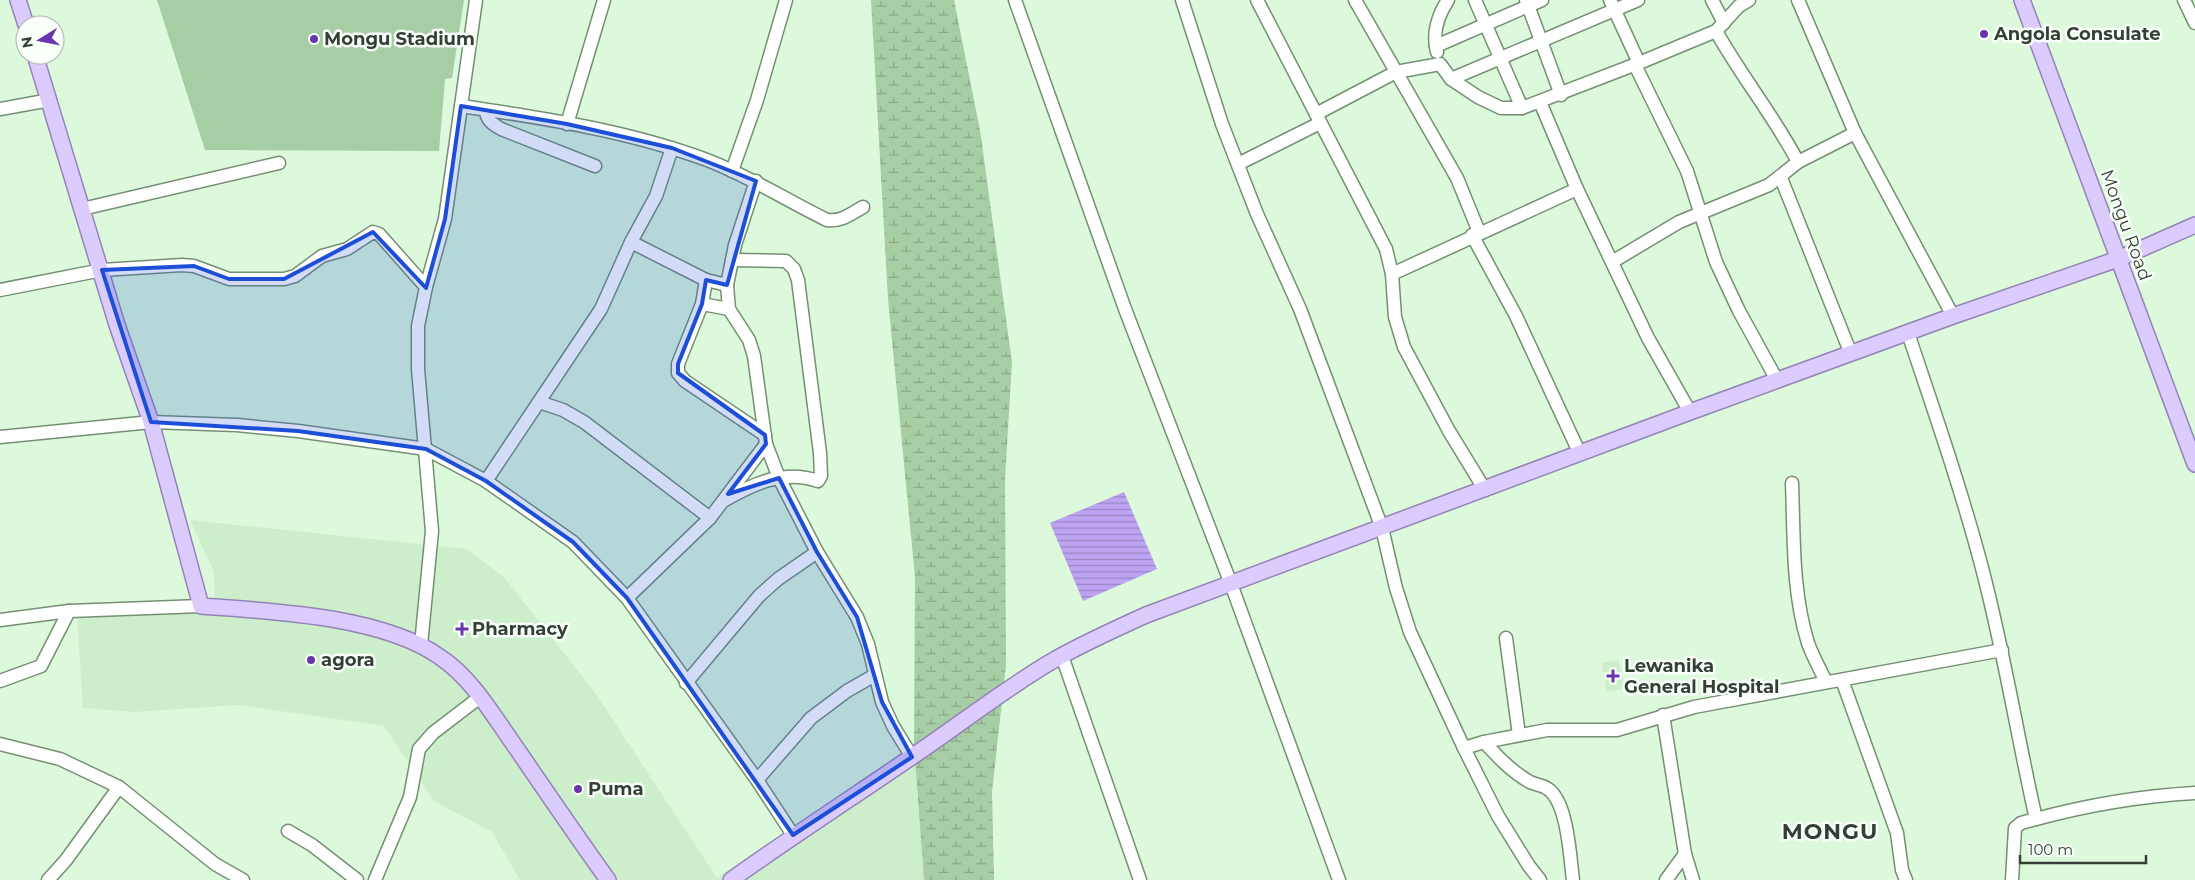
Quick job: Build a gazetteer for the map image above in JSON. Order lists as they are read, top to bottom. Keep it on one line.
{"streets":{"main road":["Mongu Road"]},"districts":["MONGU"],"places":{"other":["Angola Consulate","Mongu Stadium","agora","Puma"],"health":["Pharmacy","Lewanika General Hospital"]},"scale_bar":"100 m","north":"left"}
